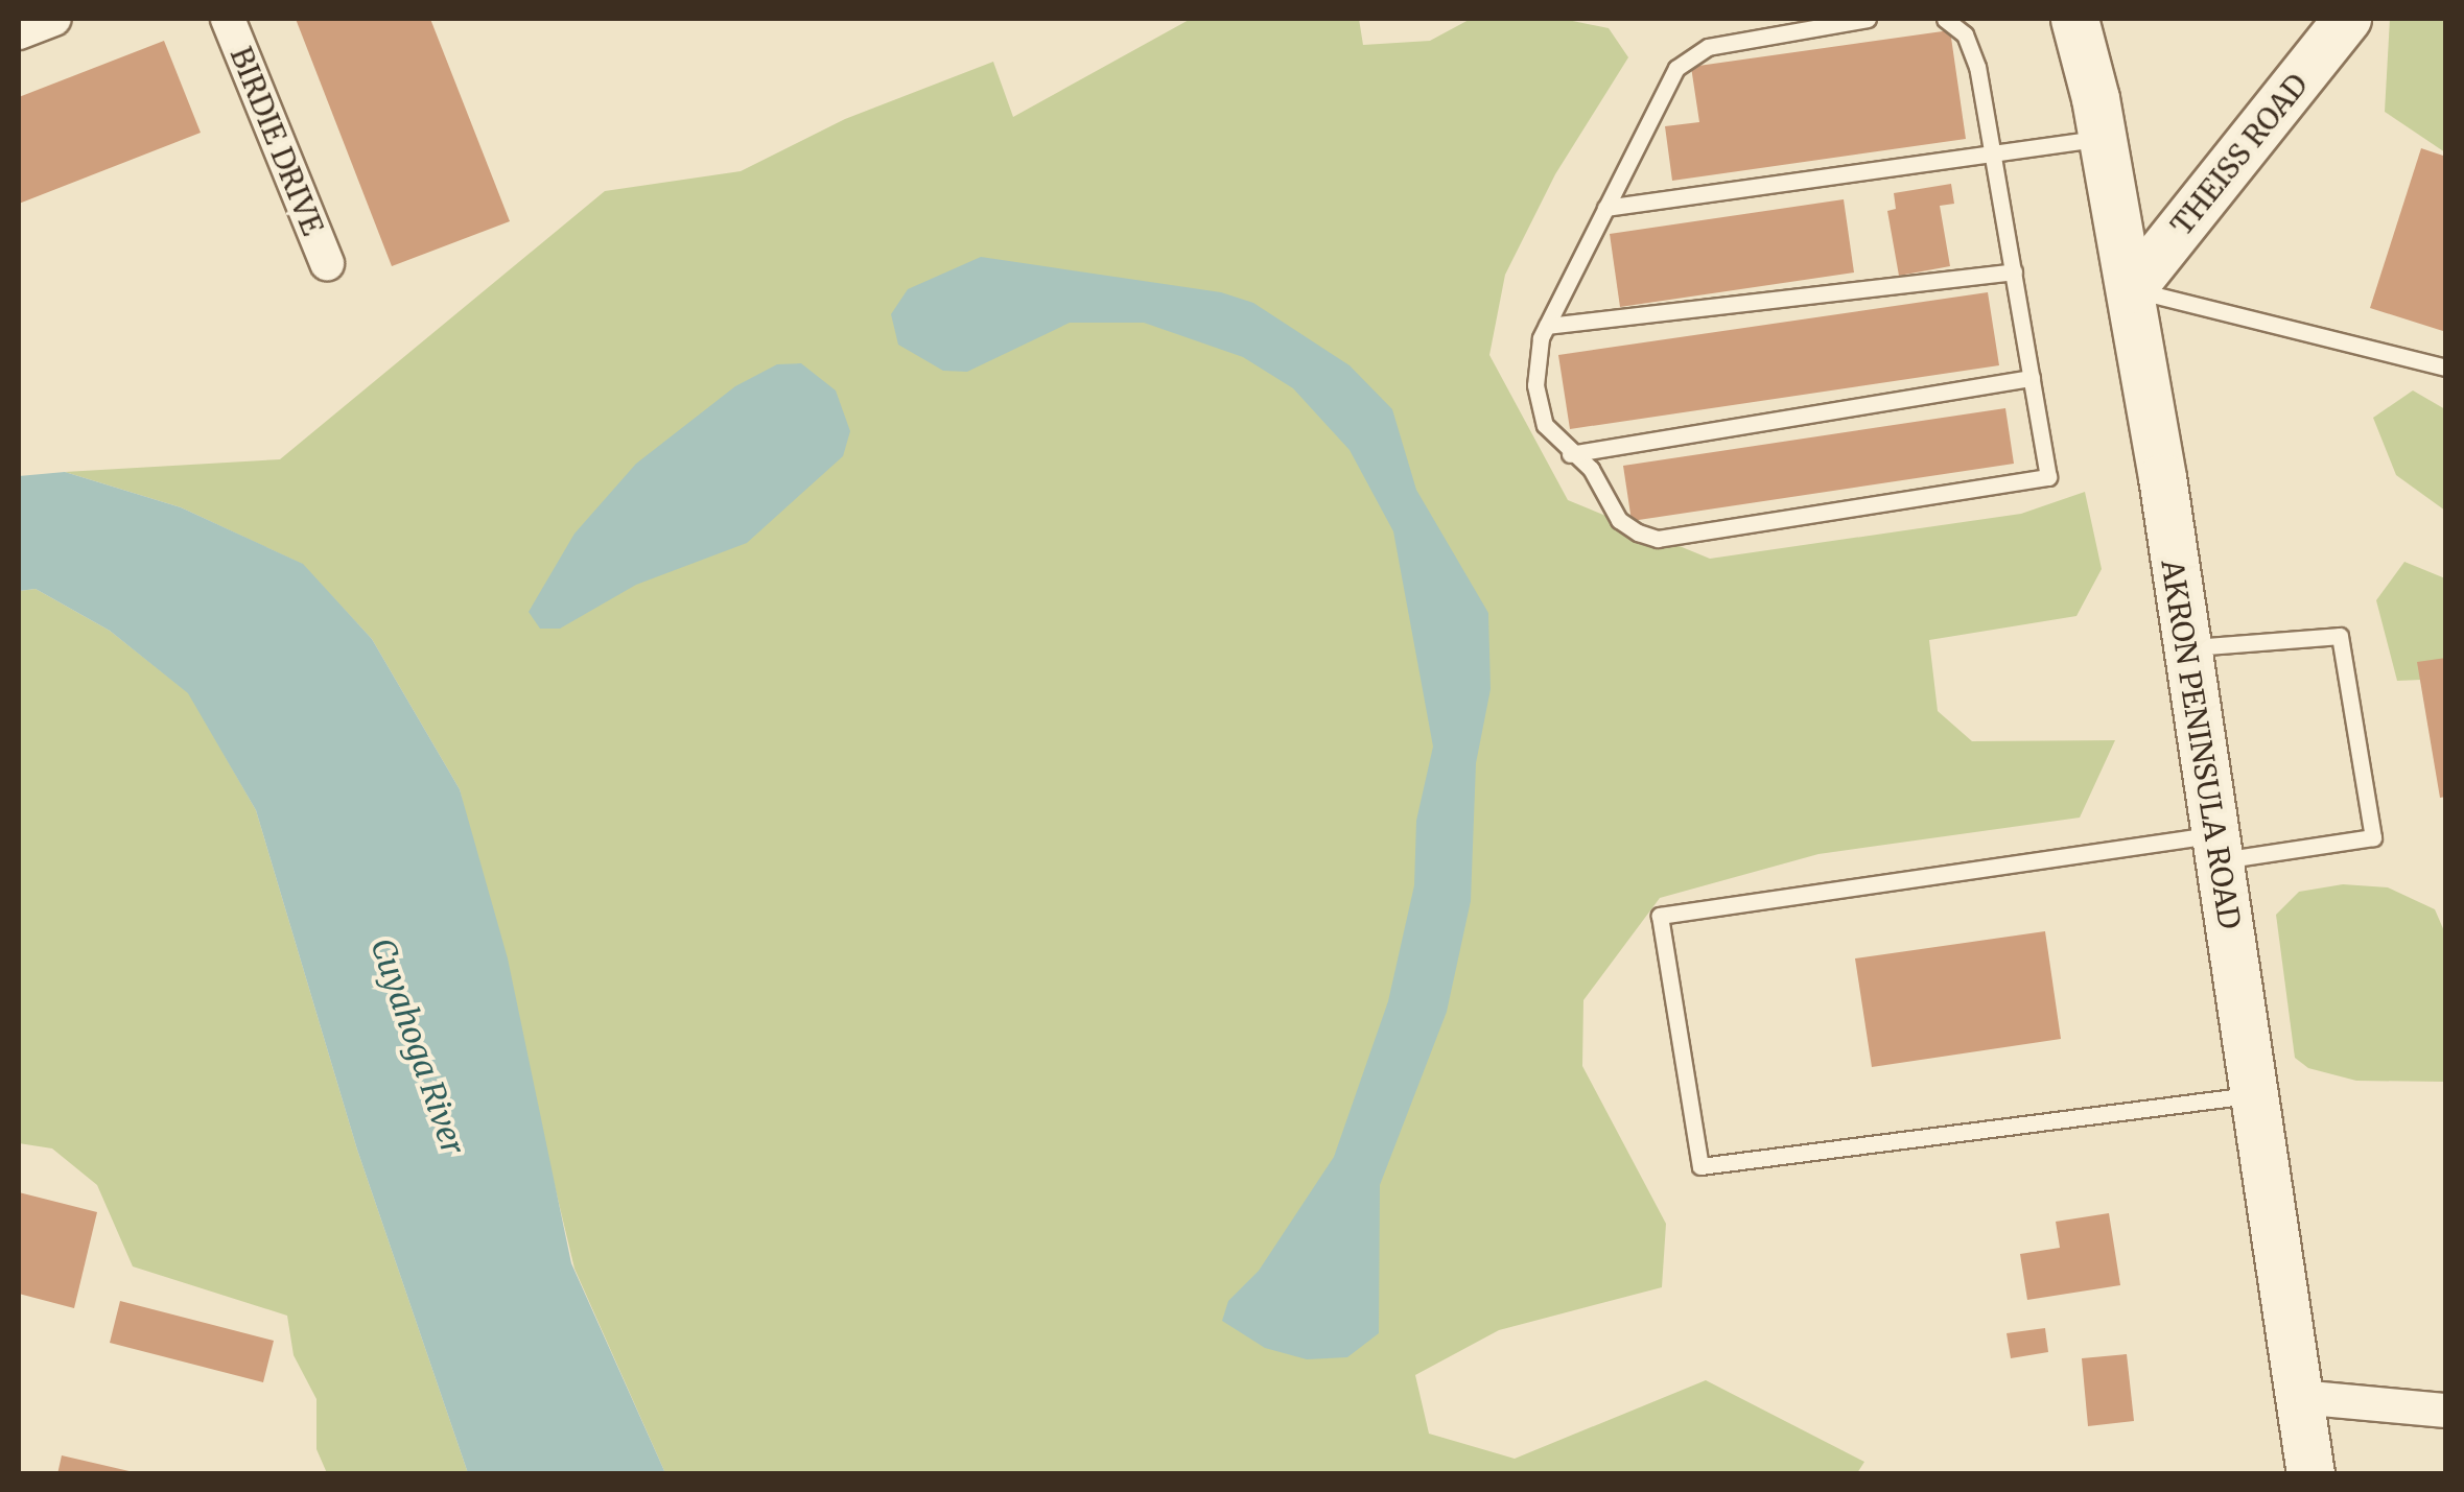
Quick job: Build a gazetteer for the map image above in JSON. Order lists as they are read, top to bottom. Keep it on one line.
{"streets":{"street":["BIRDIE DRIVE","THEISS ROAD","AKRON PENINSULA ROAD"]},"crossings":[["THEISS ROAD","AKRON PENINSULA ROAD"]],"water":["Cuyahoga River"]}
